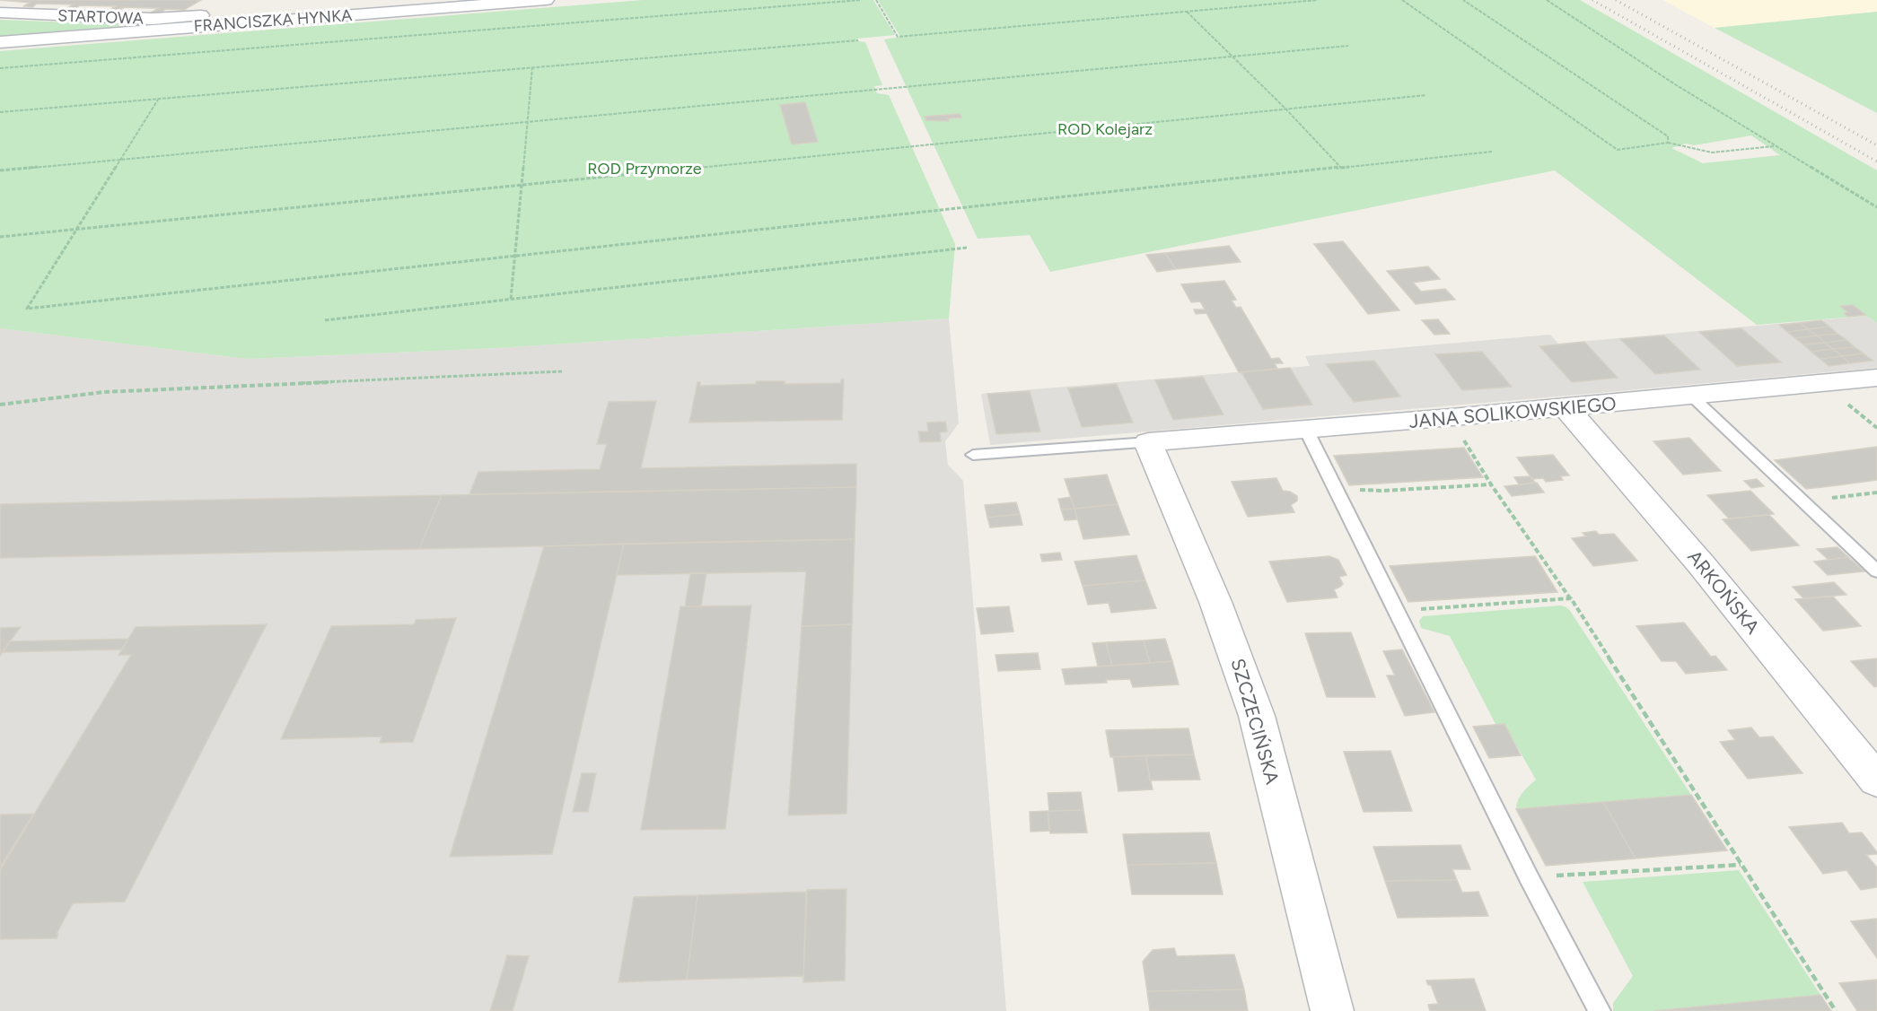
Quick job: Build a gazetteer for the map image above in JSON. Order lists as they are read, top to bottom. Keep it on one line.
{"streets":{"street":["STARTOWA","FRANCISZKA HYNKA","JANA SOLIKOWSKIEGO","ARKOŃSKA","SZCZECIŃSKA"]},"crossings":[["STARTOWA","FRANCISZKA HYNKA"],["JANA SOLIKOWSKIEGO","ARKOŃSKA"],["JANA SOLIKOWSKIEGO","SZCZECIŃSKA"]],"parks":["ROD Kolejarz","ROD Przymorze"]}
